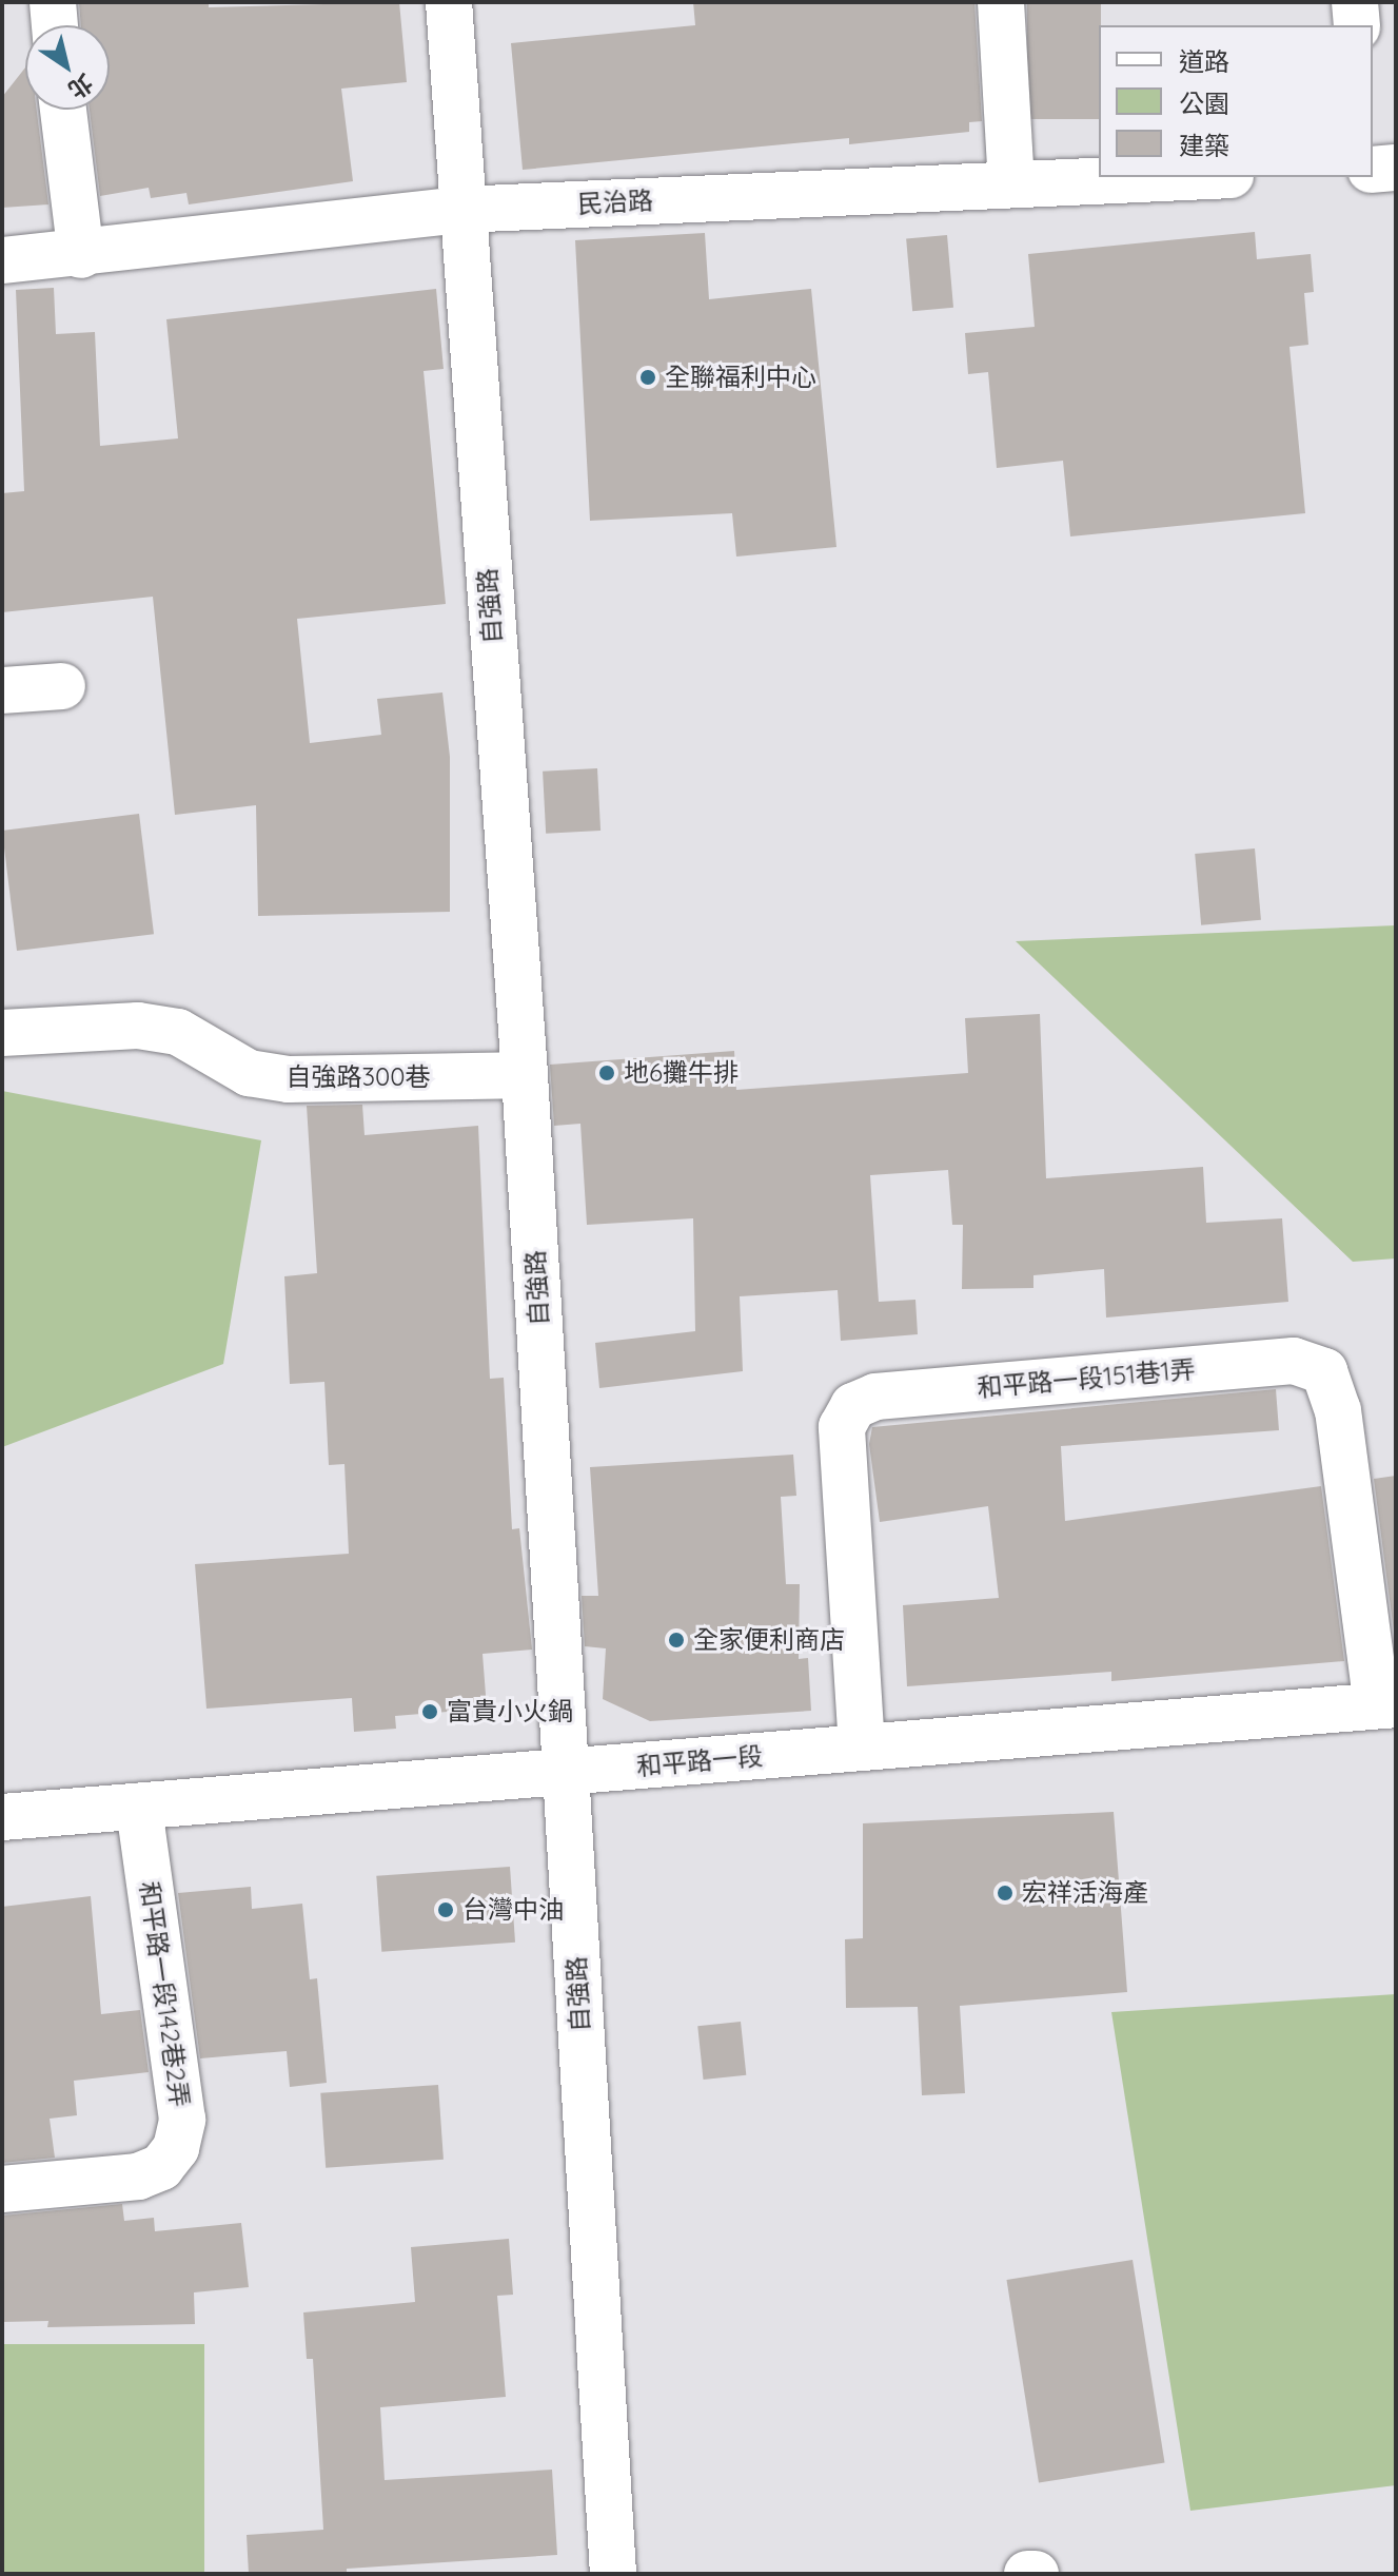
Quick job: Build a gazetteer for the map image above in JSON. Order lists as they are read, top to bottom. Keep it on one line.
{"streets":{"street":["民治路","自強路","自強路300巷","和平路一段151巷1弄","和平路一段","和平路一段142巷2弄"]},"crossings":[["民治路","自強路"],["自強路","自強路300巷"],["自強路","和平路一段"],["和平路一段151巷1弄","和平路一段"],["和平路一段","和平路一段142巷2弄"]],"places":["全聯福利中心","地6攤牛排","全家便利商店","富貴小火鍋","宏祥活海產","台灣中油"],"legend":["道路","公園","建築"],"north":"bottom right"}
